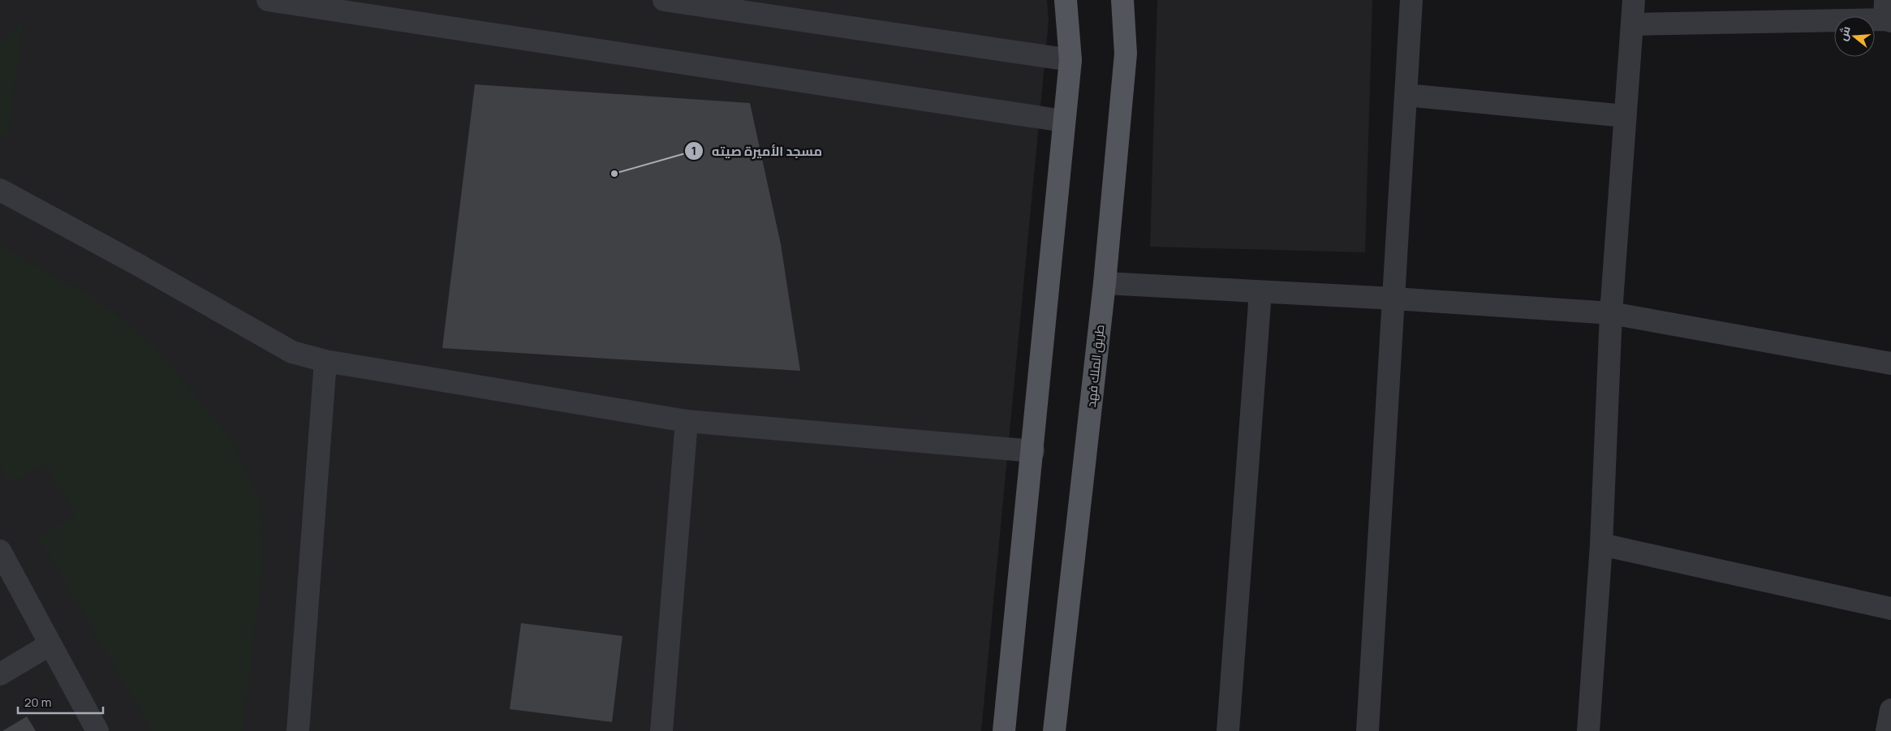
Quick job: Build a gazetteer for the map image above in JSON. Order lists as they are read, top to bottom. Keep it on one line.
{"streets":{"main road":["طريق الملك فهد"]},"places":["مسجد الأميرة صيته"],"scale_bar":"20 m","north":"left"}
